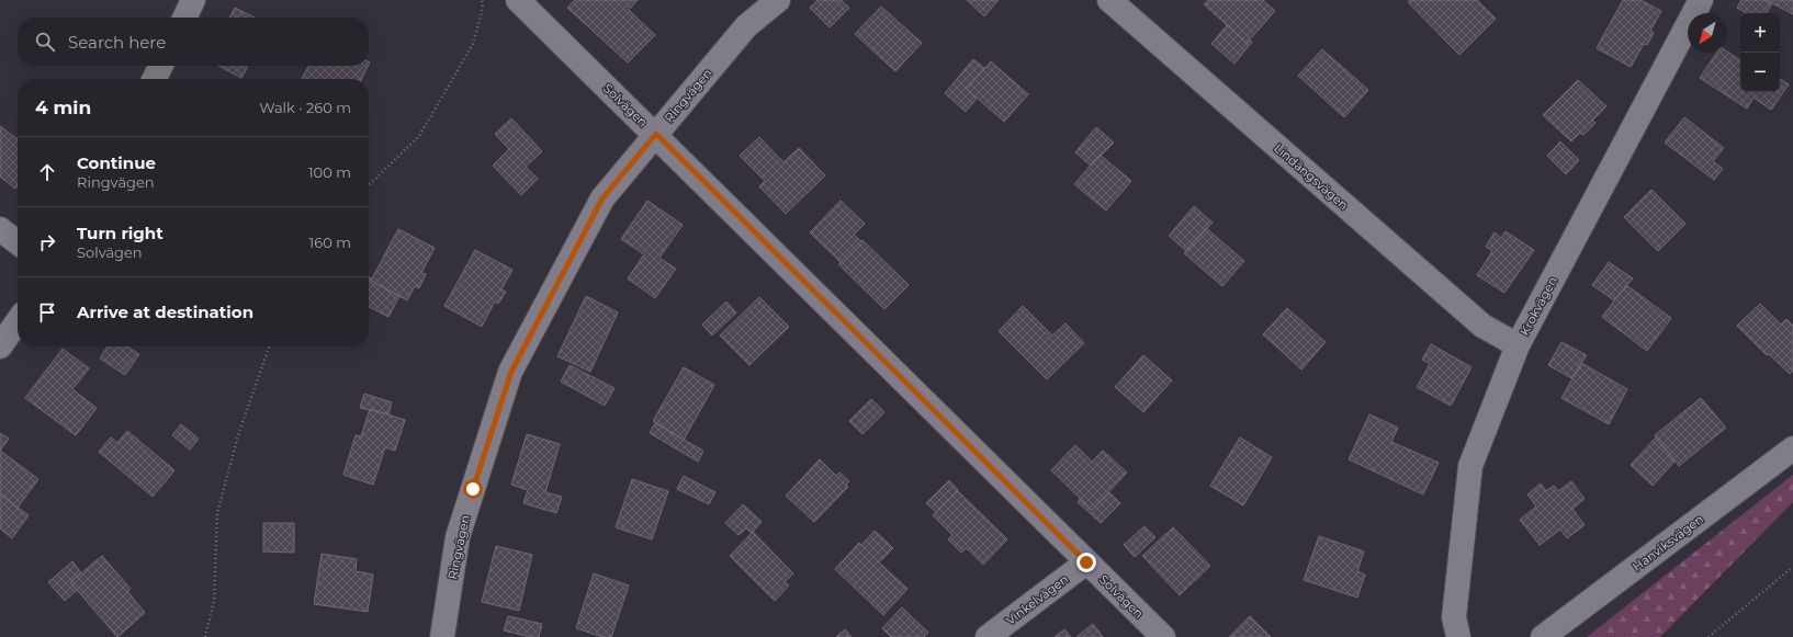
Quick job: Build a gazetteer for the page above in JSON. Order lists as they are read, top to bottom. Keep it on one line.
{"streets":{"street":["Ringvägen","Solvägen","Lindängsvägen","Krokvägen","Hanviksvägen","Vinkelvägen"]},"crossings":[["Ringvägen","Solvägen"],["Solvägen","Vinkelvägen"],["Lindängsvägen","Krokvägen"]],"north":"bottom left","page":{"map_buttons":["+","−"],"search":"Search here","heading":["4 min","Walk · 260 m"],"list":[["Continue","Ringvägen","100 m"],["Turn right","Solvägen","160 m"],"Arrive at destination"]}}
